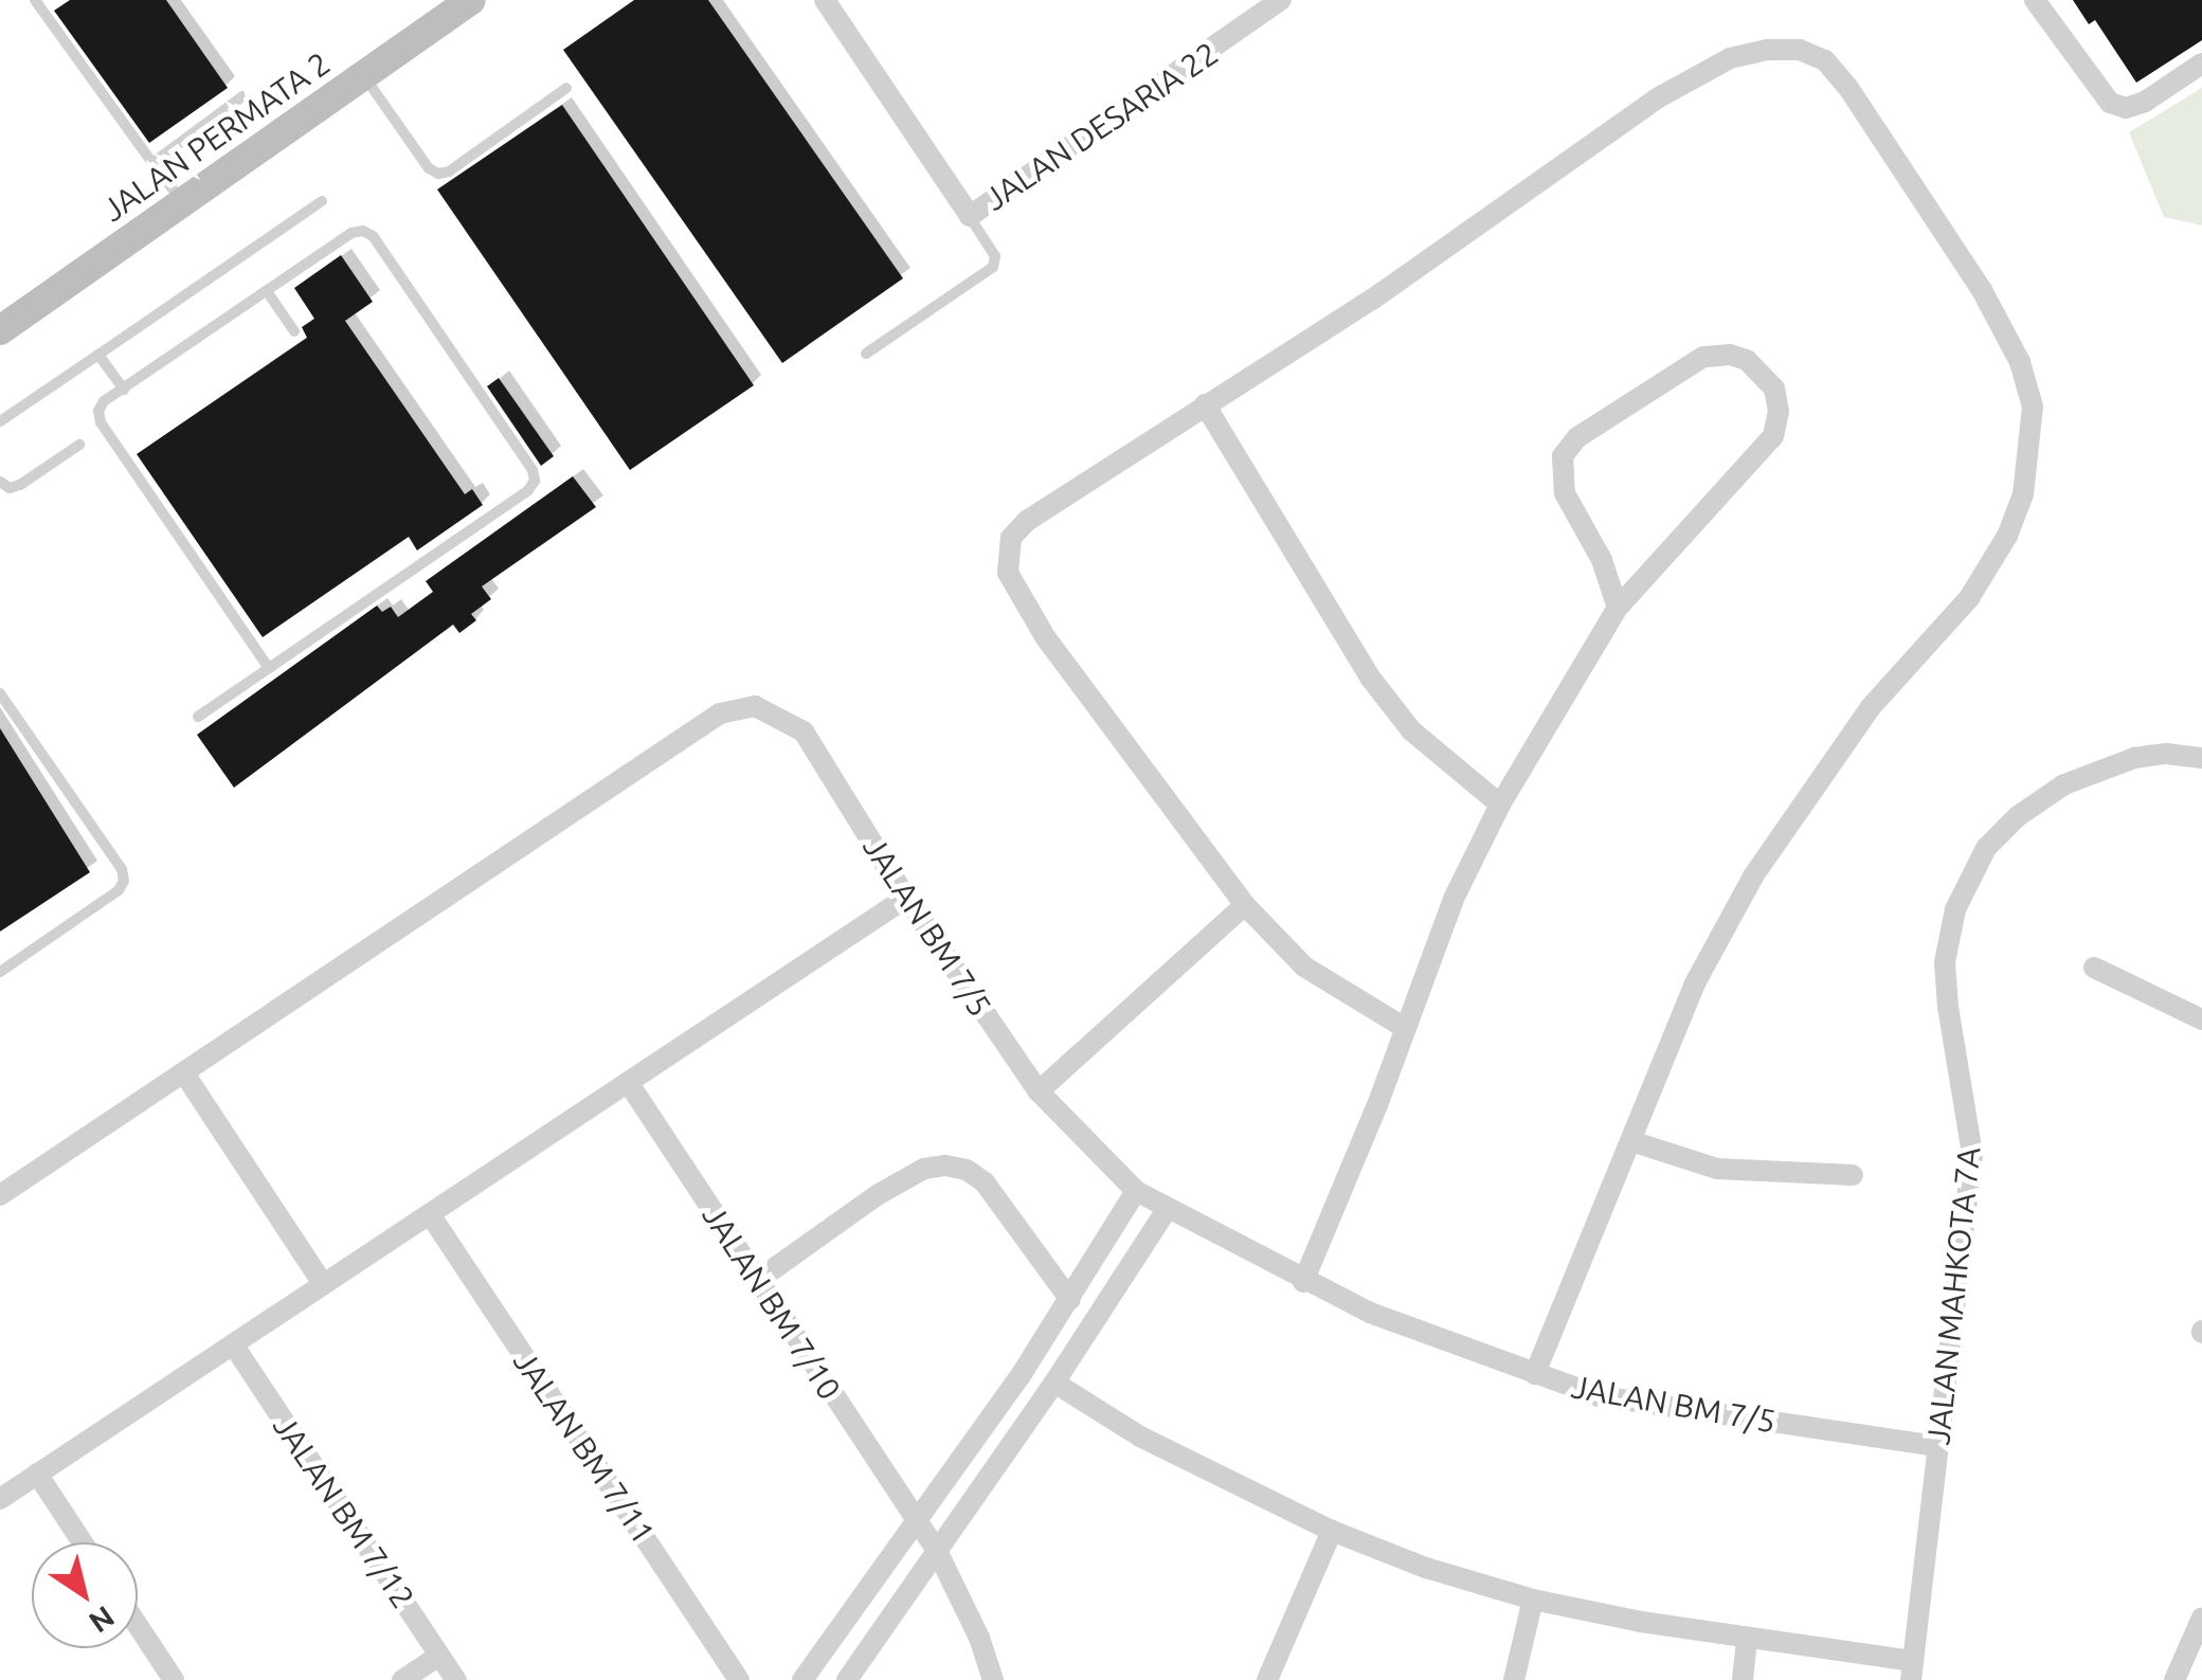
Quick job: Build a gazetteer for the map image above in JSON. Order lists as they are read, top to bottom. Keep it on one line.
{"streets":{"street":["JALAN DESARIA 22","JALAN PERMATA 2","JALAN BM 7/5","JALAN MAHKOTA 7A","JALAN BM 7/10","JALAN BM 7/11","JALAN BM 7/12"]},"crossings":[["JALAN BM 7/5","JALAN MAHKOTA 7A"]],"north":"bottom right"}
